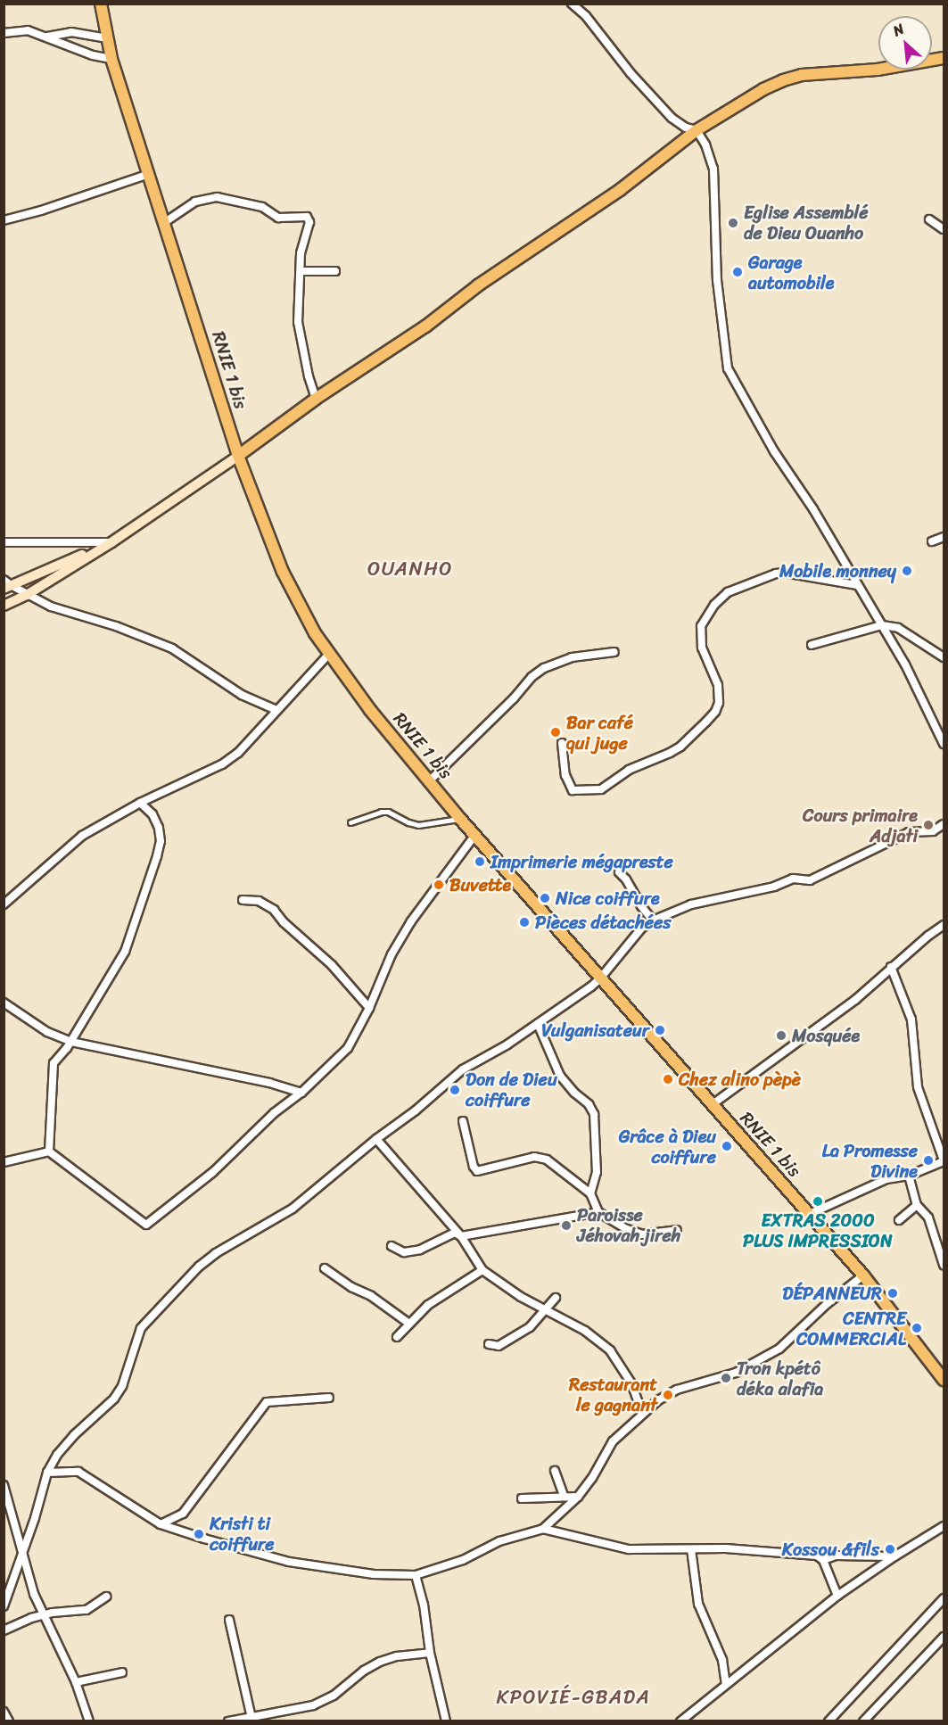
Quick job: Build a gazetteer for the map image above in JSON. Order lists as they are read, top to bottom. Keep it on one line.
{"streets":{"main road":["RNIE 1 bis"]},"districts":["OUANHO","KPOVIÉ-GBADA"],"places":["Eglise Assemblé de Dieu Ouanho","Garage automobile","Mobile monney","Bar café qui juge","Cours primaire Adjati","Imprimerie mégapreste","Buvette","Nice coiffure","Pièces détachées","Vulganisateur","Mosquée","Chez alino pèpè","Don de Dieu coiffure","Grâce à Dieu coiffure","La Promesse Divine","EXTRAS 2000 PLUS IMPRESSION","Paroisse Jéhovah jireh","DÉPANNEUR","CENTRE COMMERCIAL","Tron kpétô déka alafia","Restaurant le gagnant","Kristi ti coiffure","Kossou &fils"],"north":"top left"}
